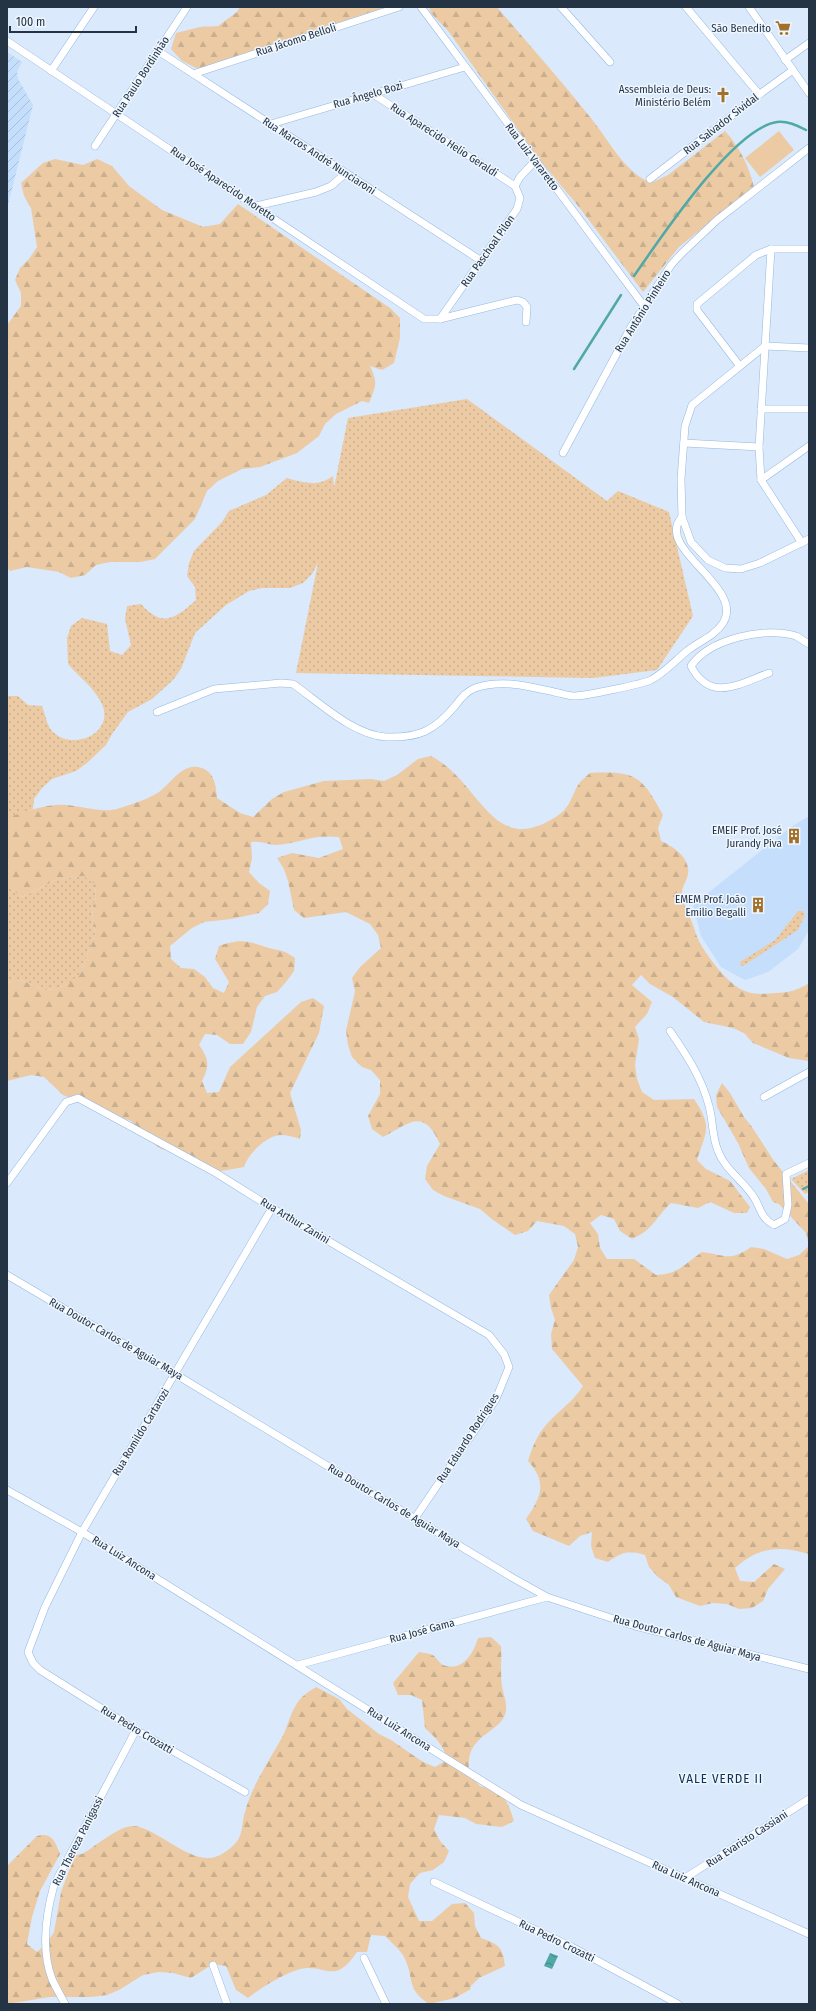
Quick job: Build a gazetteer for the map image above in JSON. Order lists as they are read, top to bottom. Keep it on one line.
{"streets":{"street":["Rua Jácomo Belloli","Rua Paulo Bordinhão","Rua Ângelo Bozi","Rua Salvador Sividal","Rua Aparecido Helio Geraldi","Rua Marcos André Nunciaroni","Rua Luiz Vararetto","Rua José Aparecido Moretto","Rua Paschoal Pilon","Rua Antônio Pinheiro","Rua Arthur Zanini","Rua Doutor Carlos de Aguiar Maya","Rua Romildo Cartarozi","Rua Eduardo Rodrigues","Rua Luiz Ancona","Rua José Gama","Rua Pedro Crozatti","Rua Evaristo Cassiani","Rua Thereza Panigassi"]},"crossings":[["Rua Jácomo Belloli","Rua Marcos André Nunciaroni"],["Rua Paulo Bordinhão","Rua Marcos André Nunciaroni"],["Rua Paulo Bordinhão","Rua José Aparecido Moretto"],["Rua Ângelo Bozi","Rua Aparecido Helio Geraldi"],["Rua Ângelo Bozi","Rua Marcos André Nunciaroni"],["Rua Ângelo Bozi","Rua Luiz Vararetto"],["Rua Aparecido Helio Geraldi","Rua Paschoal Pilon"],["Rua Marcos André Nunciaroni","Rua Paschoal Pilon"],["Rua Luiz Vararetto","Rua Antônio Pinheiro"],["Rua José Aparecido Moretto","Rua Paschoal Pilon"],["Rua Arthur Zanini","Rua Romildo Cartarozi"],["Rua Arthur Zanini","Rua Eduardo Rodrigues"],["Rua Doutor Carlos de Aguiar Maya","Rua Romildo Cartarozi"],["Rua Doutor Carlos de Aguiar Maya","Rua Eduardo Rodrigues"],["Rua Doutor Carlos de Aguiar Maya","Rua José Gama"],["Rua Romildo Cartarozi","Rua Luiz Ancona"],["Rua Romildo Cartarozi","Rua Pedro Crozatti"],["Rua Luiz Ancona","Rua José Gama"],["Rua Luiz Ancona","Rua Evaristo Cassiani"],["Rua Pedro Crozatti","Rua Thereza Panigassi"]],"districts":["VALE VERDE II"],"places":{"supermarket":["São Benedito"],"church":["Assembleia de Deus: Ministério Belém"],"building":["EMEIF Prof. José Jurandy Piva","EMEM Prof. João Emilio Begalli"]},"scale_bar":"100 m"}
